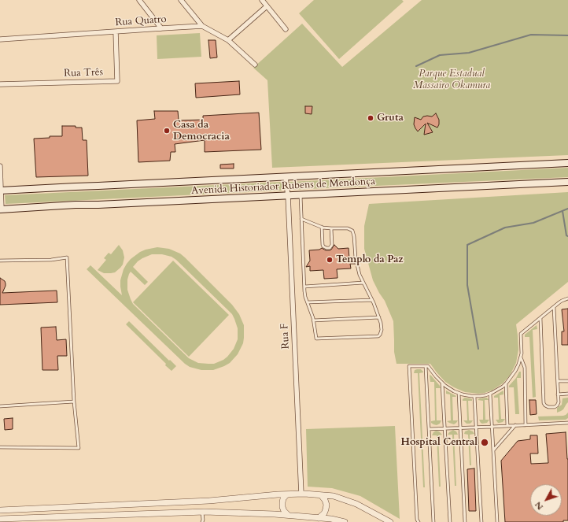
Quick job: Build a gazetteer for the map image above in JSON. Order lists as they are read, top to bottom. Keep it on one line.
{"streets":{"main road":["Avenida Historiador Rubens de Mendonça"],"street":["Rua Quatro","Rua Três","Rua F"]},"crossings":[["Rua Quatro","Rua Três"],["Avenida Historiador Rubens de Mendonça","Rua F"]],"parks":["Parque Estadual Massairo Okamura"],"places":["Gruta","Casa da Democracia","Templo da Paz","Hospital Central"],"north":"bottom left"}
